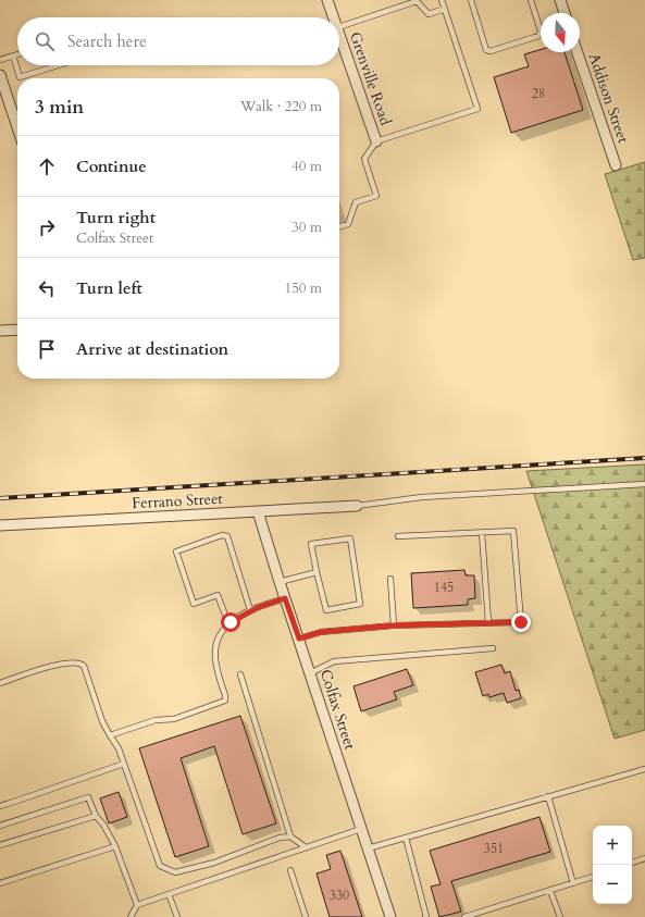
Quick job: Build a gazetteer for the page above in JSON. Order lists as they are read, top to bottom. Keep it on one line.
{"streets":{"street":["Grenville Road","Addison Street","Ferrano Street","Colfax Street"]},"crossings":[["Ferrano Street","Colfax Street"]],"house_numbers":["28","145","351","330"],"north":"bottom","page":{"search":"Search here","heading":["3 min","Walk · 220 m"],"list":[["Continue","40 m"],["Turn right","Colfax Street","30 m"],["Turn left","150 m"],"Arrive at destination"],"map_buttons":["+","−"]}}
